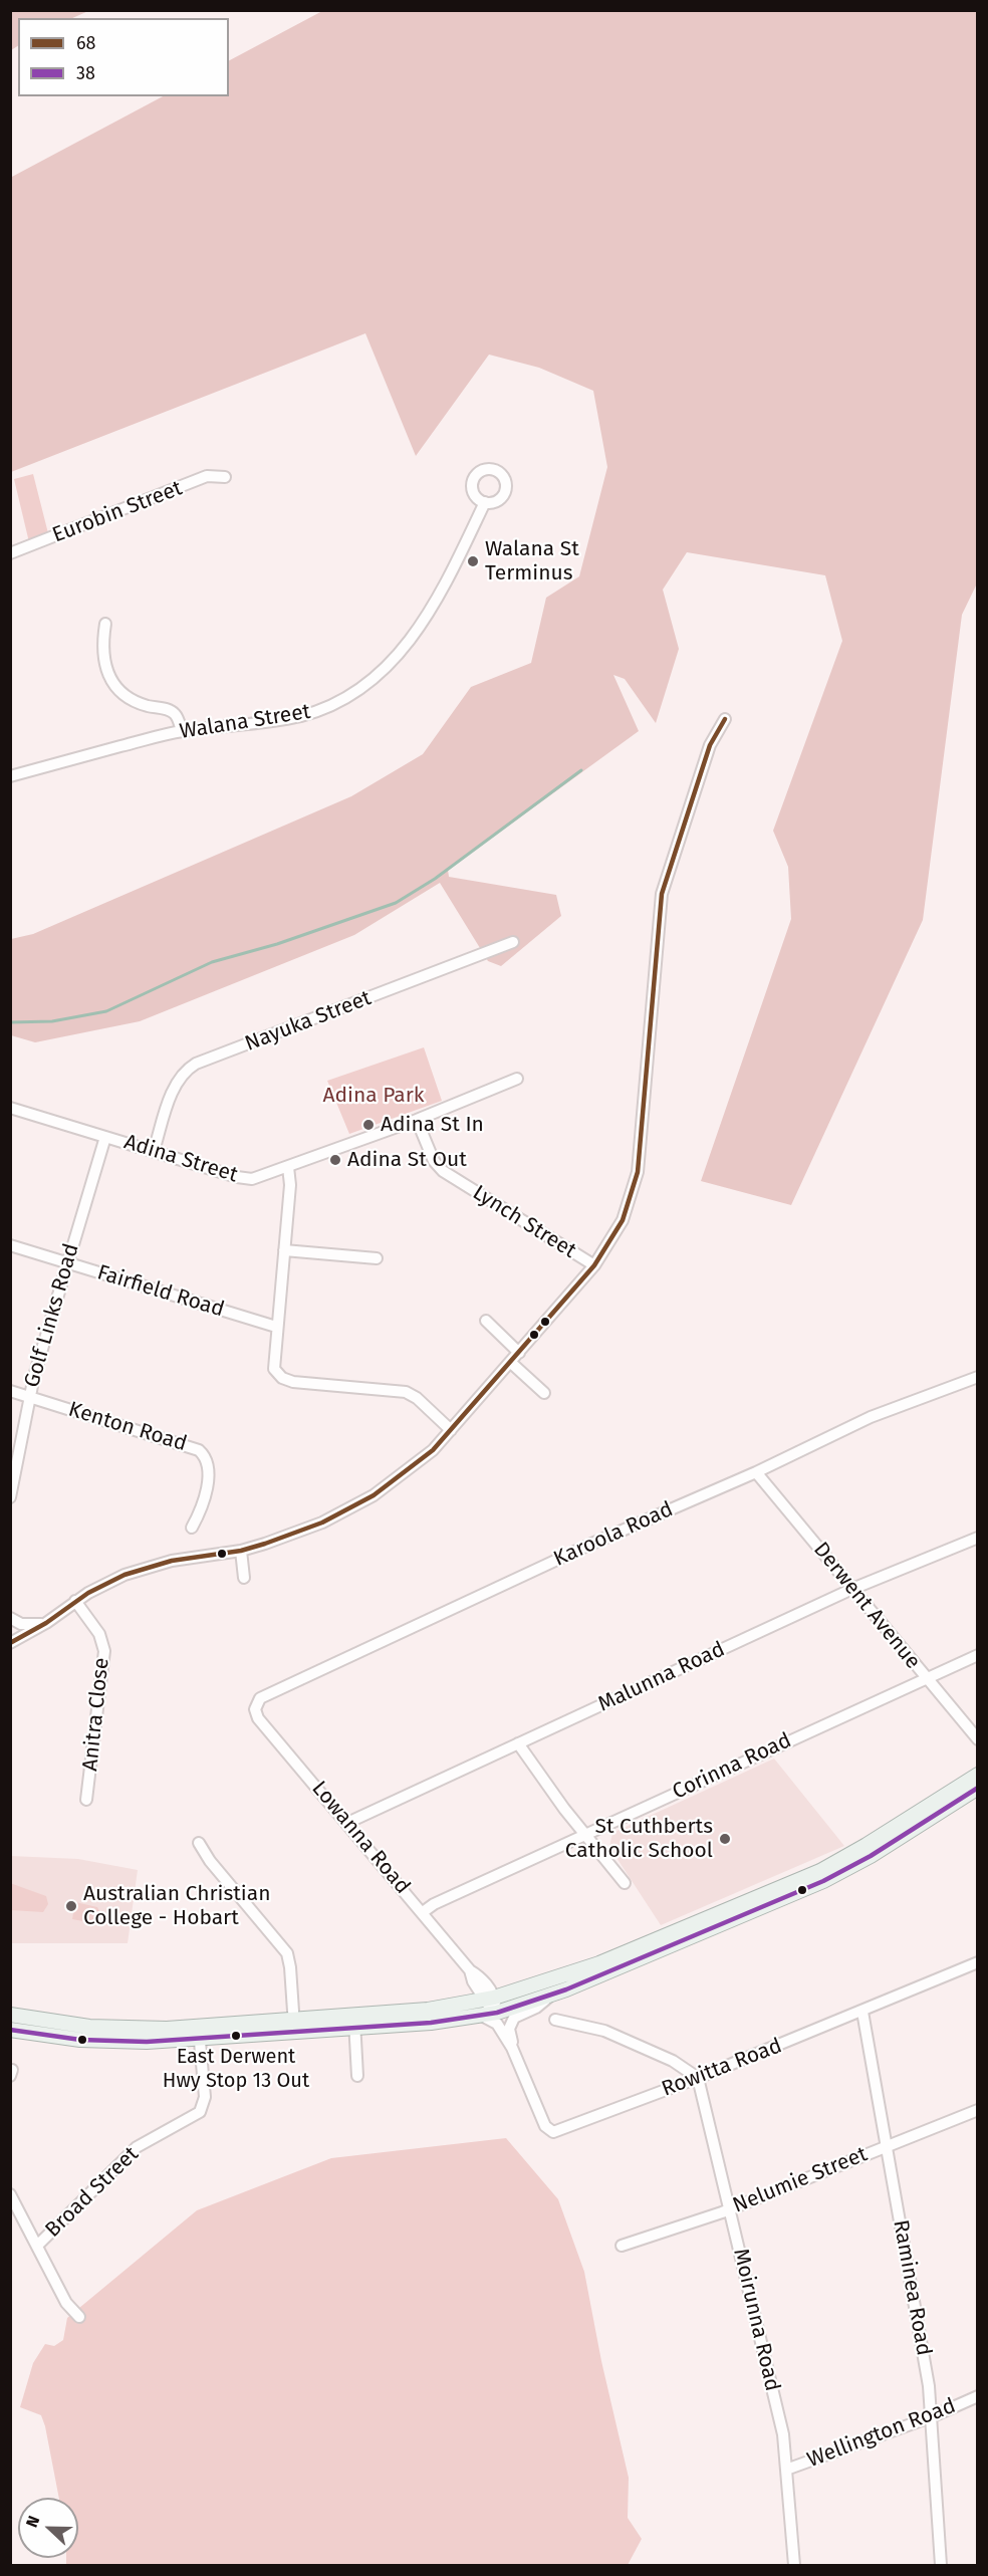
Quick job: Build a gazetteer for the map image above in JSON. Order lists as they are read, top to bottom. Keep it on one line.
{"streets":{"street":["Eurobin Street","Walana Street","Nayuka Street","Adina Street","Lynch Street","Fairfield Road","Golf Links Road","Kenton Road","Karoola Road","Derwent Avenue","Malunna Road","Anitra Close","Corinna Road","Lowanna Road","Rowitta Road","Nelumie Street","Broad Street","Raminea Road","Moirunna Road","Wellington Road"]},"crossings":[["Nayuka Street","Adina Street"],["Adina Street","Lynch Street"],["Adina Street","Golf Links Road"],["Fairfield Road","Golf Links Road"],["Golf Links Road","Kenton Road"],["Karoola Road","Derwent Avenue"],["Karoola Road","Lowanna Road"],["Derwent Avenue","Malunna Road"],["Derwent Avenue","Corinna Road"],["Malunna Road","Lowanna Road"],["Corinna Road","Lowanna Road"],["Rowitta Road","Raminea Road"],["Rowitta Road","Moirunna Road"],["Nelumie Street","Raminea Road"],["Nelumie Street","Moirunna Road"],["Raminea Road","Wellington Road"],["Moirunna Road","Wellington Road"]],"parks":["Adina Park"],"places":["Walana St Terminus","Adina St In","Adina St Out","St Cuthberts Catholic School","Australian Christian College - Hobart","East Derwent Hwy Stop 13 Out"],"lines":["transit line 68","transit line 38"],"legend":["68","38"],"north":"left"}
